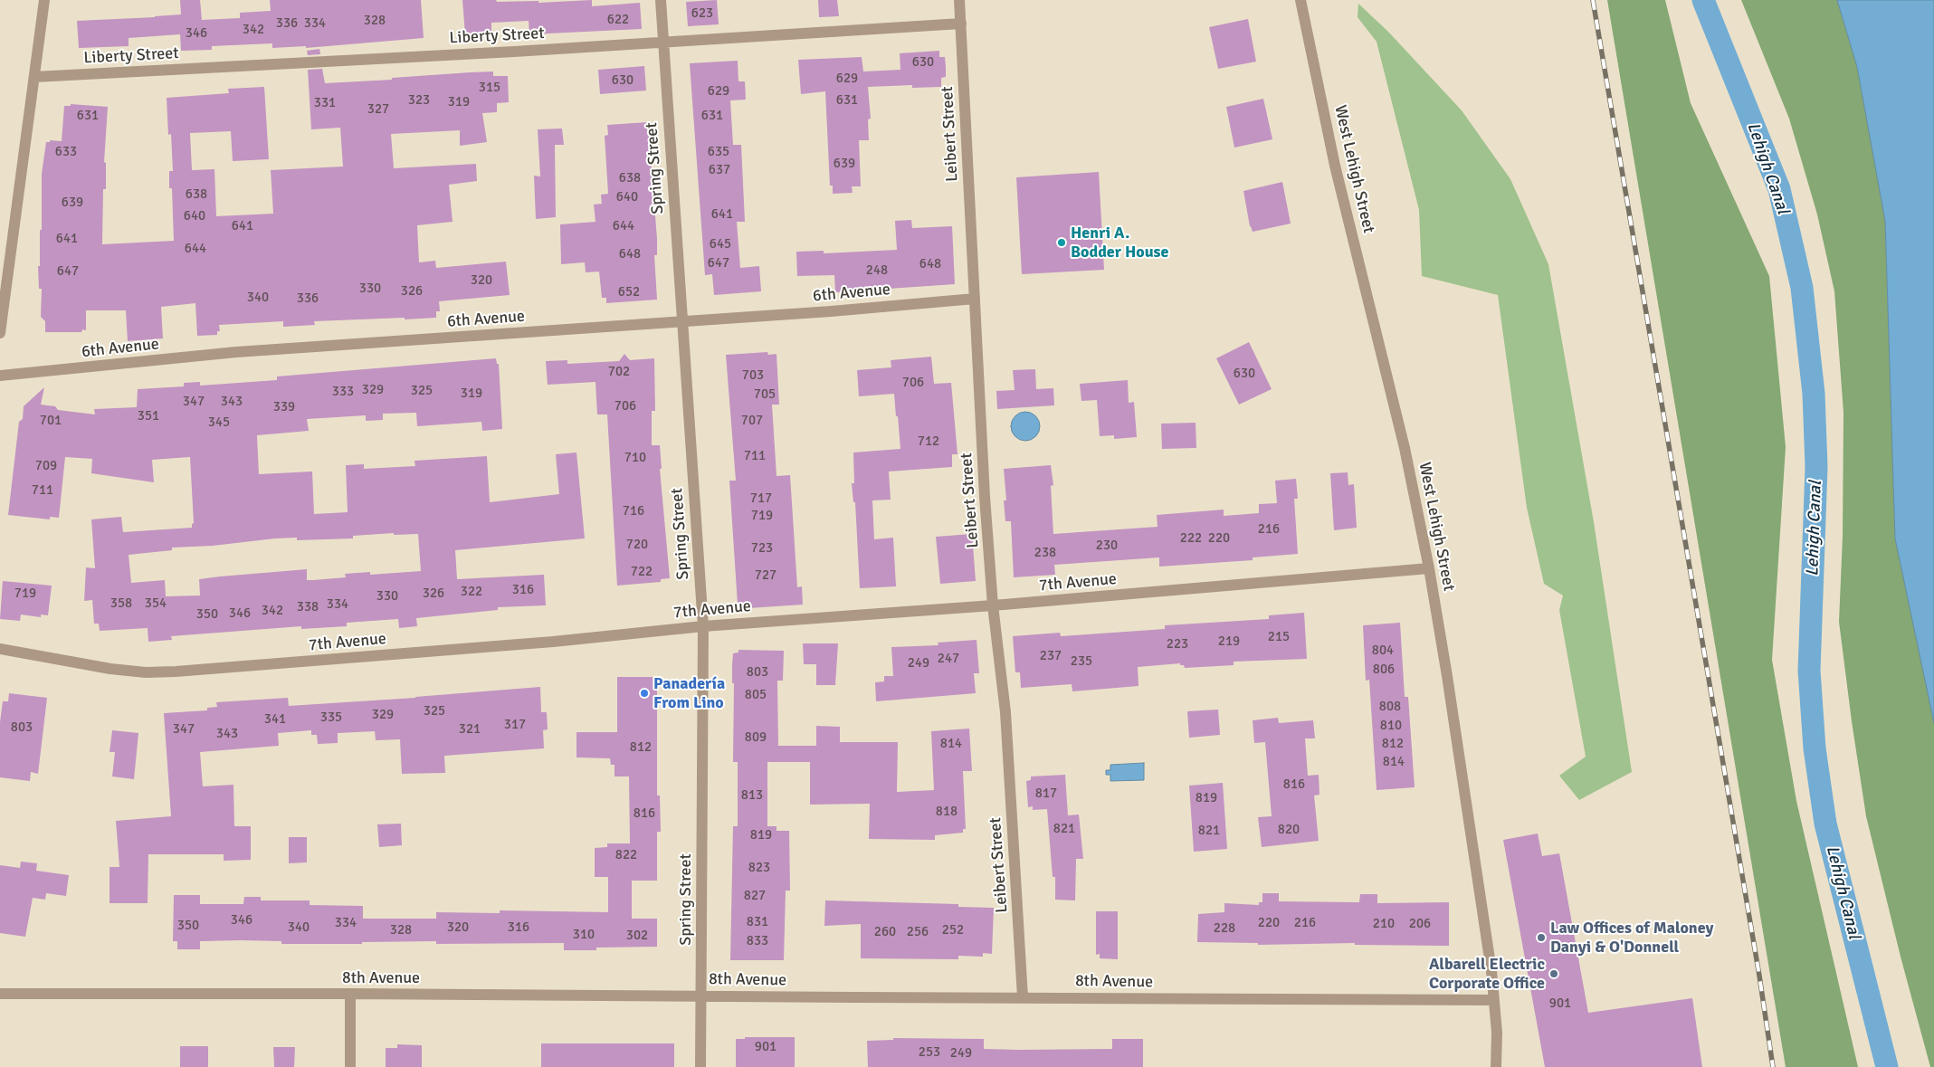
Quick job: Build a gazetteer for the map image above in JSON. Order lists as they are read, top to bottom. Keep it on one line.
{"streets":{"street":["Liberty Street","Leibert Street","Spring Street","West Lehigh Street","6th Avenue","7th Avenue","8th Avenue"]},"crossings":[["Liberty Street","Leibert Street"],["Liberty Street","Spring Street"],["Leibert Street","6th Avenue"],["Leibert Street","7th Avenue"],["Leibert Street","8th Avenue"],["Spring Street","6th Avenue"],["Spring Street","7th Avenue"],["Spring Street","8th Avenue"],["West Lehigh Street","7th Avenue"],["West Lehigh Street","8th Avenue"]],"water":["Lehigh Canal"],"places":["Henri A. Bodder House","Panadería From Lino","Law Offices of Maloney Danyi & O'Donnell","Albarell Electric Corporate Office"],"house_numbers":["623","622","328","336","334","342","346","630","629","630","315","629","323","631","319","331","327","631","631","633","635","639","637","638","638","640","639","641","640","641","644","641","645","644","648","647","648","248","647","320","330","326","652","340","336","702","630","703","706","329","325","333","319","705","347","343","706","339","351","701","707","345","712","711","710","709","711","717","716","719","216","222","220","720","230","723","238","722","727","316","322","719","326","330","358","354","334","338","342","346","350","215","219","223","804","237","247","235","249","806","803","805","808","325","329","335","341","317","810","803","347","321","343","809","814","812","812","814","816","817","813","819","818","816","821","820","821","819","822","823","827","346","831","334","220","216","210","206","350","340","320","316","228","328","252","260","256","310","302","833","901","901","253","249"]}
